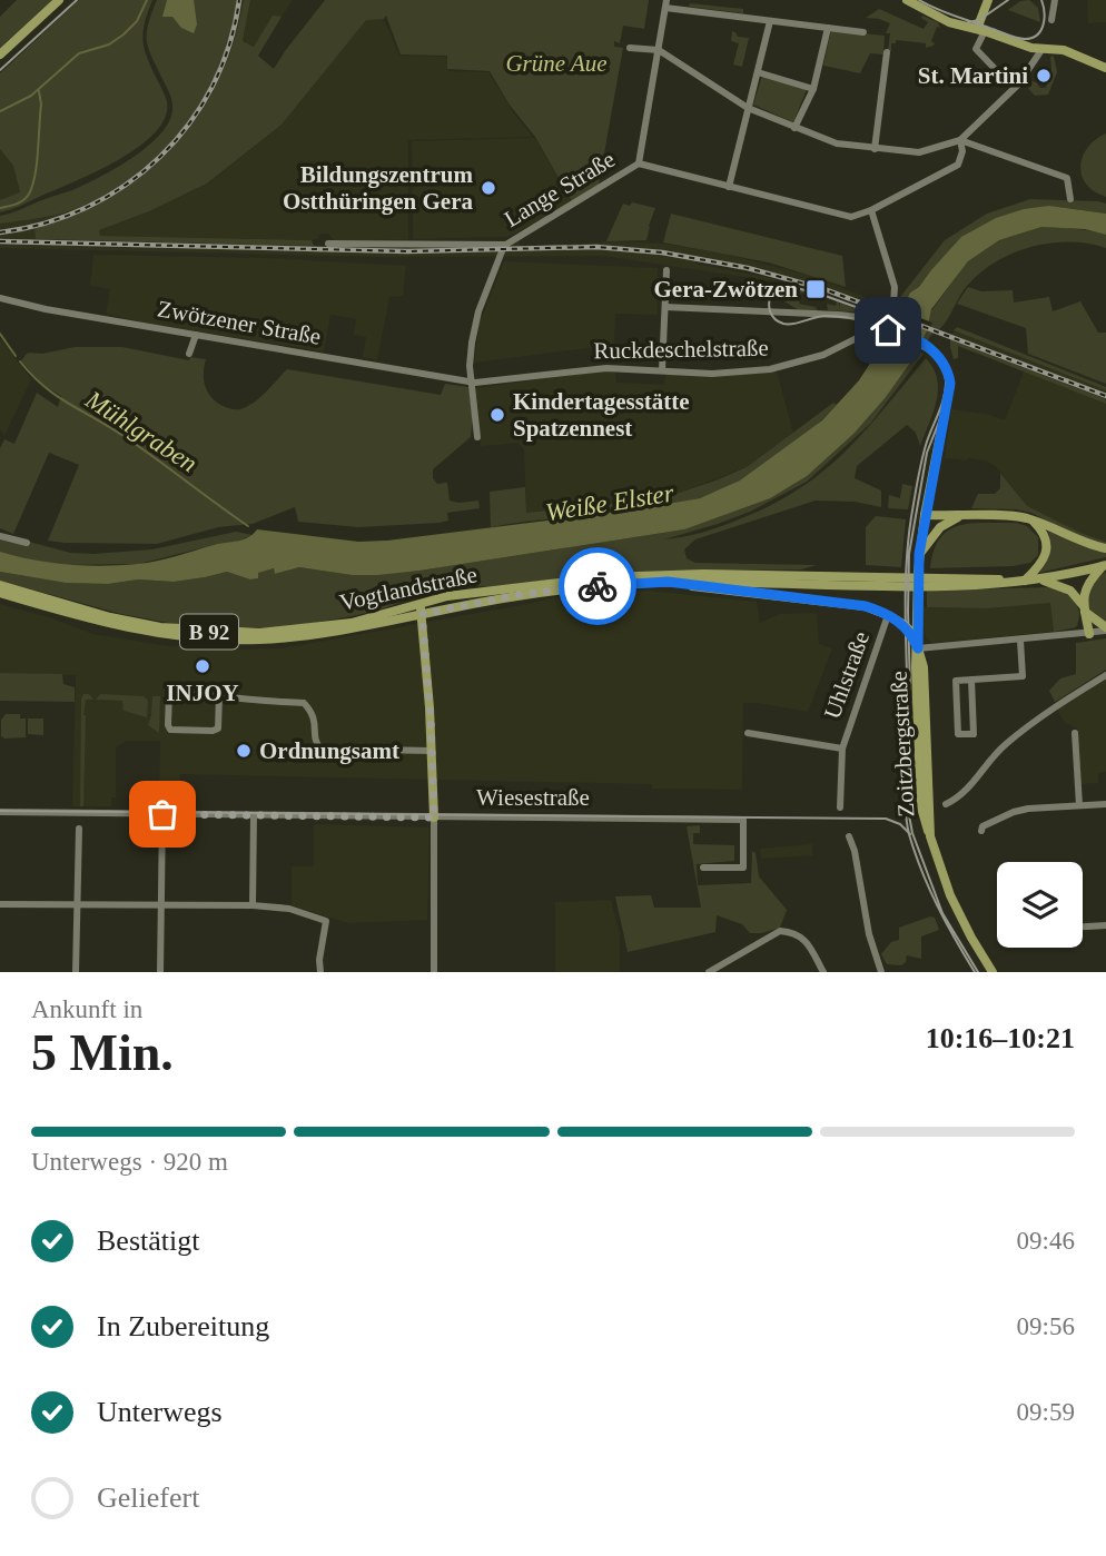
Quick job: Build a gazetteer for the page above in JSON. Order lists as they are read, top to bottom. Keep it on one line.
{"streets":{"main road":["Vogtlandstraße","B 92","Zoitzbergstraße"],"street":["Lange Straße","Zwötzener Straße","Ruckdeschelstraße","Uhlstraße","Wiesestraße"]},"crossings":[["Lange Straße","Zwötzener Straße"],["Lange Straße","Ruckdeschelstraße"],["Zwötzener Straße","Ruckdeschelstraße"],["Ruckdeschelstraße","Zoitzbergstraße"]],"water":["Mühlgraben","Weiße Elster"],"parks":["Grüne Aue"],"places":{"other":["St. Martini","Bildungszentrum Ostthüringen Gera","Kindertagesstätte Spatzennest","INJOY","Ordnungsamt"],"transit":["Gera-Zwötzen"]},"page":{"heading":["5 Min.","Ankunft in","10:16–10:21"],"bar":"Unterwegs · 920 m","list":[["Bestätigt","09:46"],["In Zubereitung","09:56"],["Unterwegs","09:59"],"Geliefert"]}}
